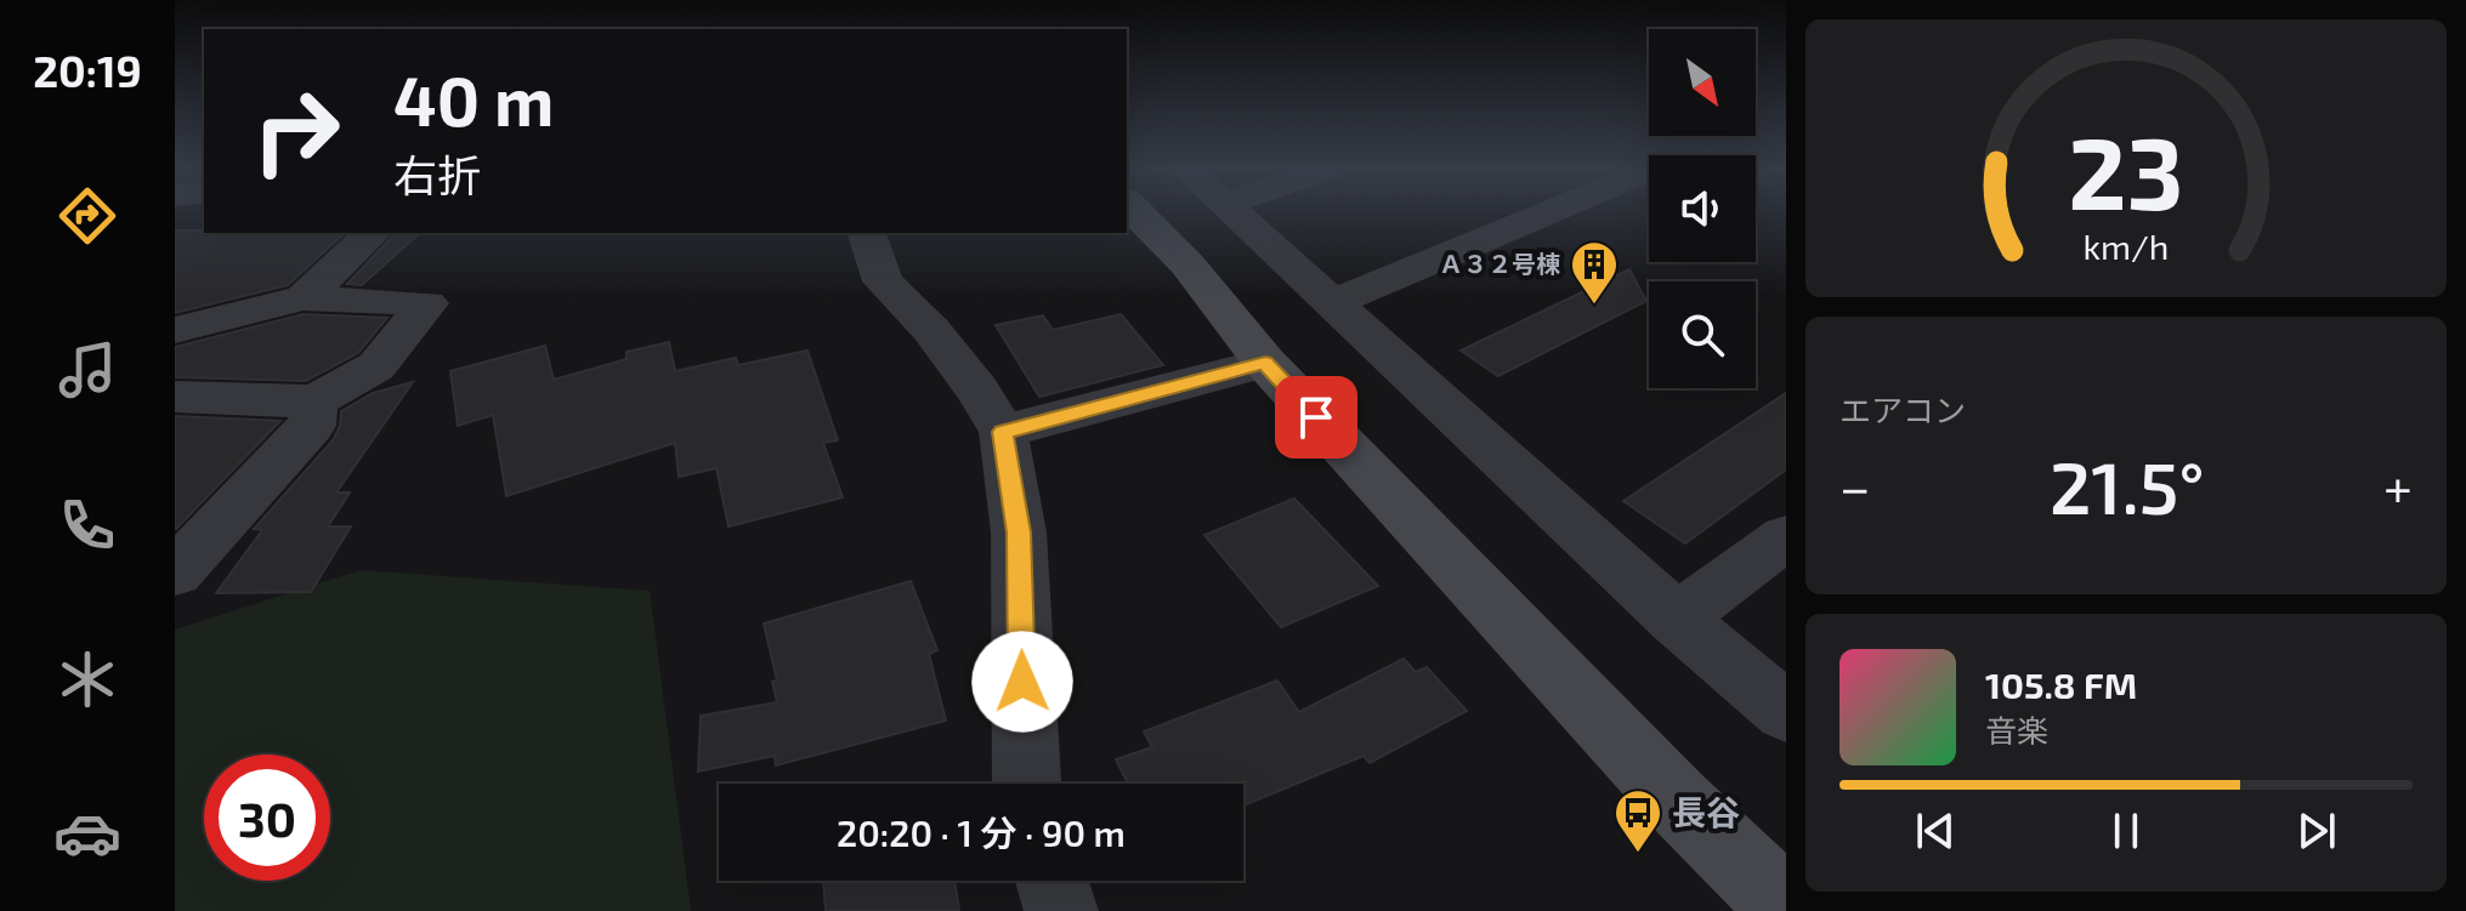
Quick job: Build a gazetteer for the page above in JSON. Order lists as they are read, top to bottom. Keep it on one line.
{"places":{"building":["Ａ３２号棟"],"bus stop":["長谷"]},"north":"bottom right","page":{"tabs":"20:19","turn":["40 m","右折"],"tile":"エアコン","heat":["−","21.5°","+"],"song":["105.8 FM","音楽"],"limit":"30","trip":"20:20 · 1 分 · 90 m","gauge":["23","km/h"]}}
